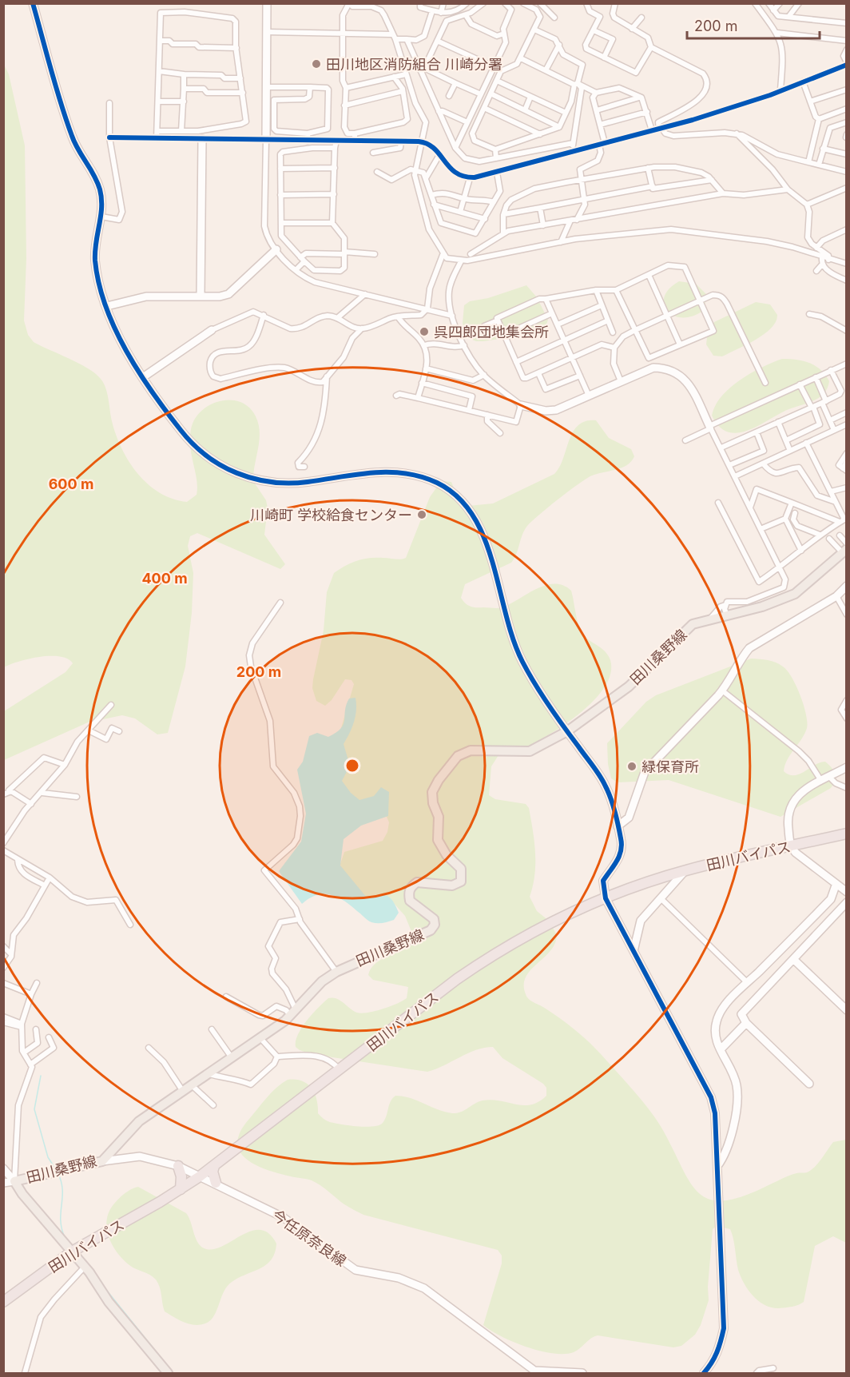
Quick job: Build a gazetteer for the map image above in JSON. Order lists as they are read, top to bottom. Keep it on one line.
{"streets":{"highway":["田川バイパス"],"main road":["田川桑野線"],"street":["今任原奈良線"]},"crossings":[["田川桑野線","田川バイパス"],["田川桑野線","今任原奈良線"],["田川バイパス","今任原奈良線"]],"places":["田川地区消防組合 川崎分署","呉四郎団地集会所","川崎町 学校給食センター","緑保育所"],"scale_bar":"200 m","rings":["600 m","400 m","200 m"]}
